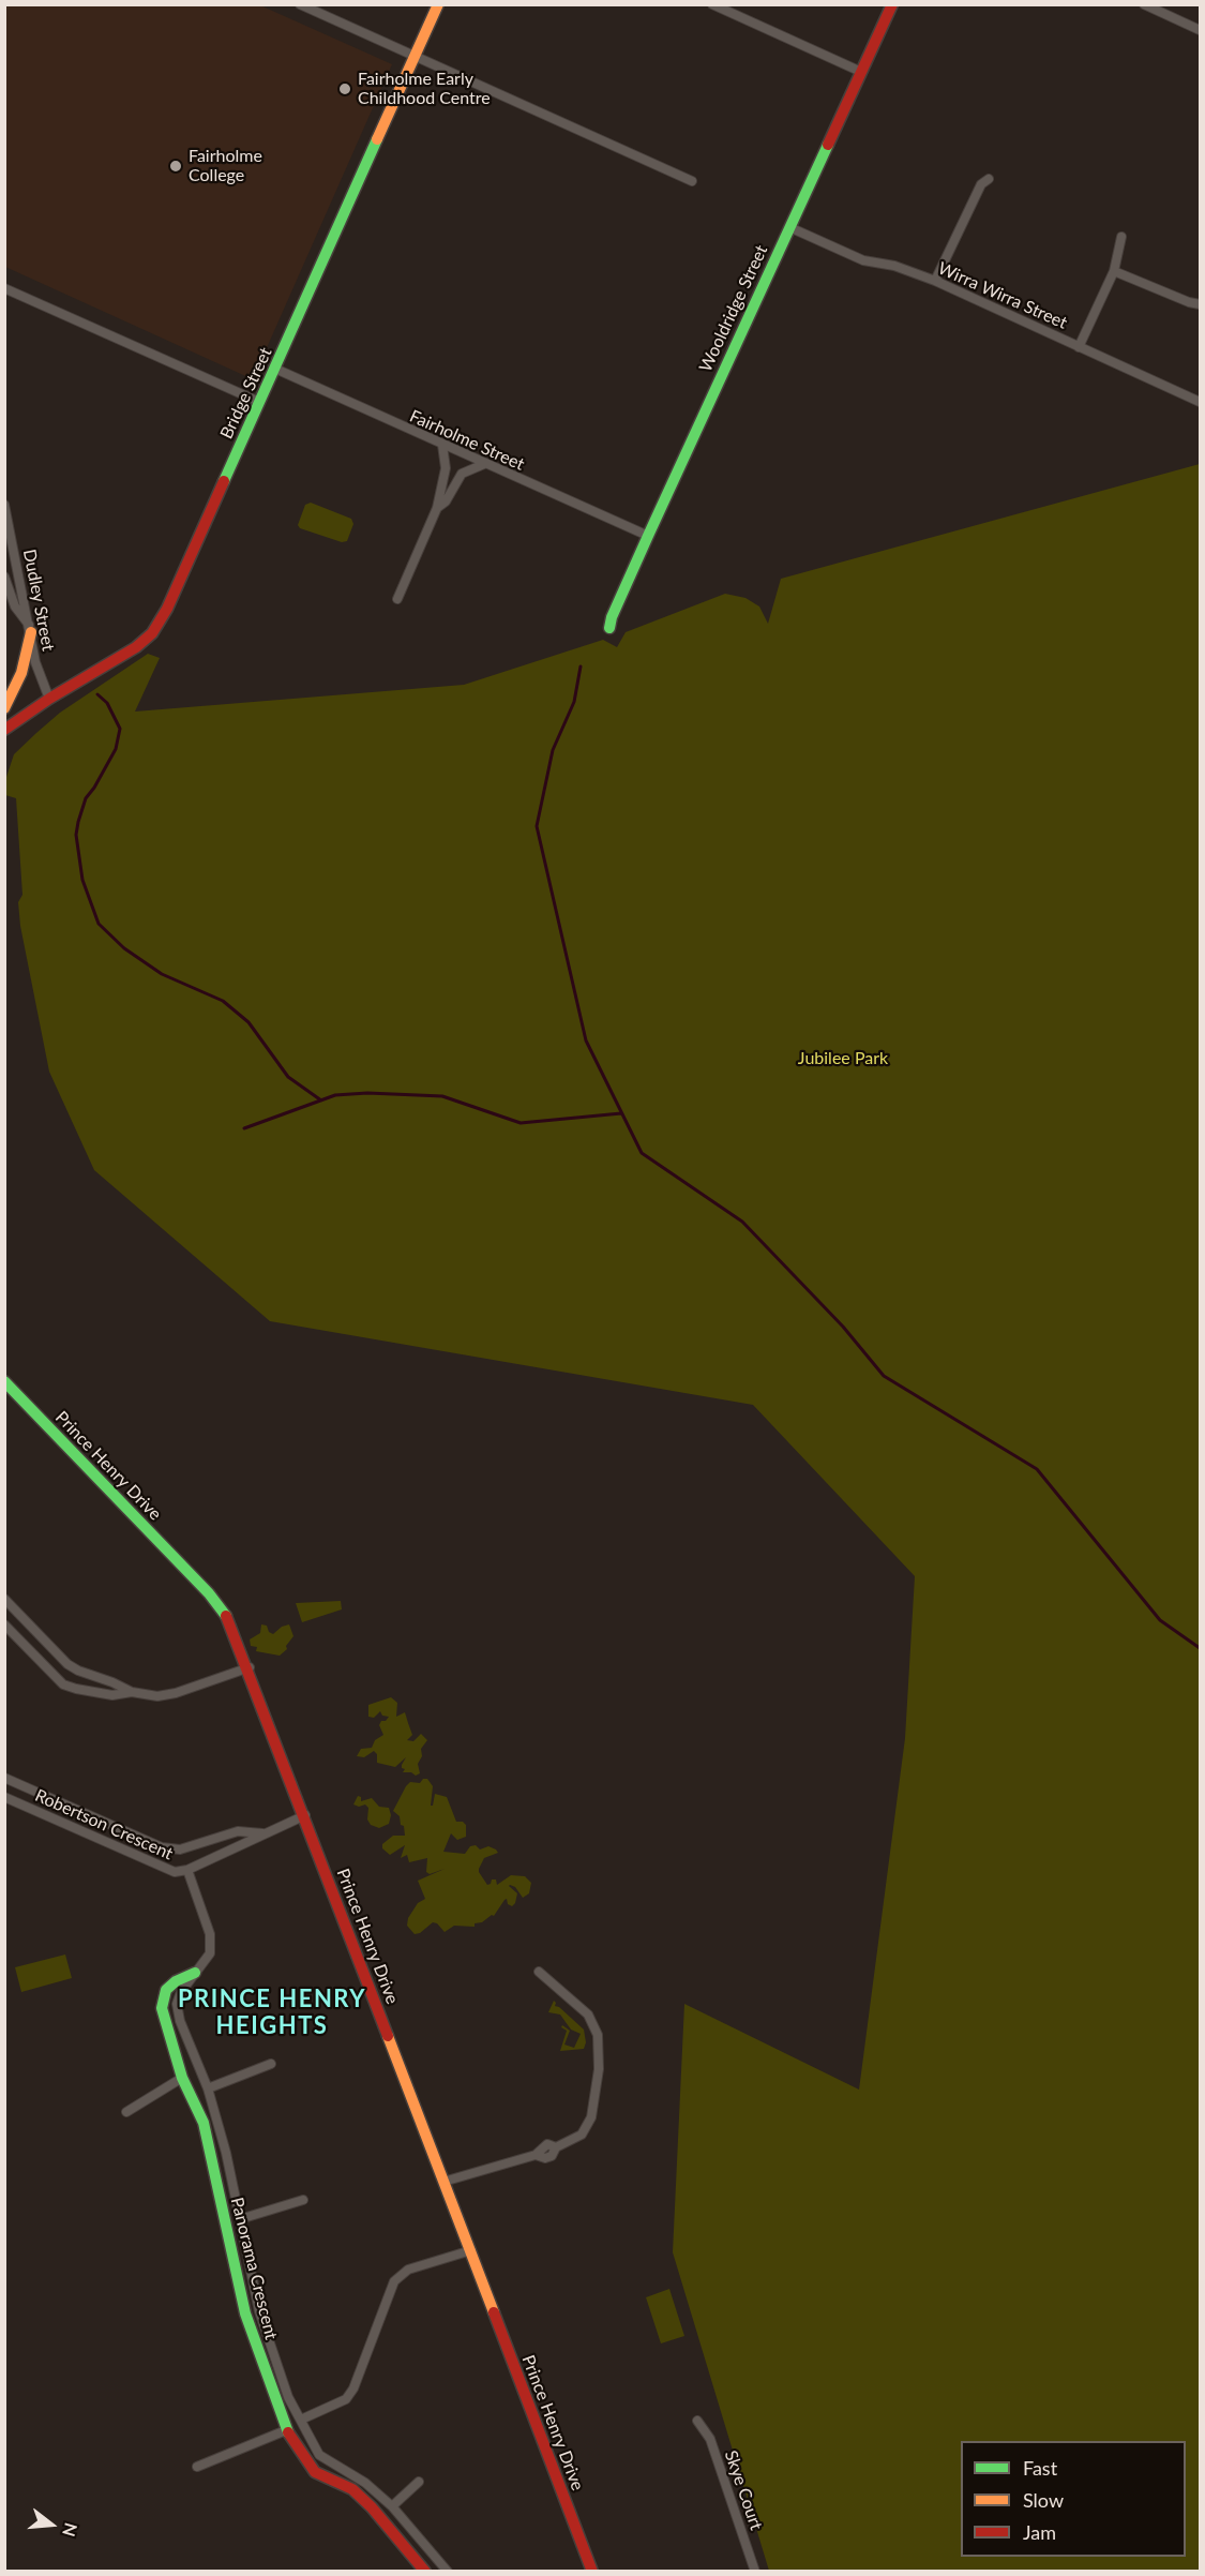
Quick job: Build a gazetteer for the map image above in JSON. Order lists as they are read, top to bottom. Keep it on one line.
{"streets":{"street":["Wirra Wirra Street","Wooldridge Street","Bridge Street","Fairholme Street","Dudley Street","Prince Henry Drive","Robertson Crescent","Panorama Crescent","Skye Court"]},"crossings":[["Wirra Wirra Street","Wooldridge Street"],["Wooldridge Street","Fairholme Street"],["Bridge Street","Fairholme Street"],["Bridge Street","Dudley Street"],["Prince Henry Drive","Robertson Crescent"],["Robertson Crescent","Panorama Crescent"]],"districts":["PRINCE HENRY HEIGHTS"],"parks":["Jubilee Park"],"places":["Fairholme Early Childhood Centre","Fairholme College"],"legend":["Fast","Slow","Jam"],"north":"right"}
